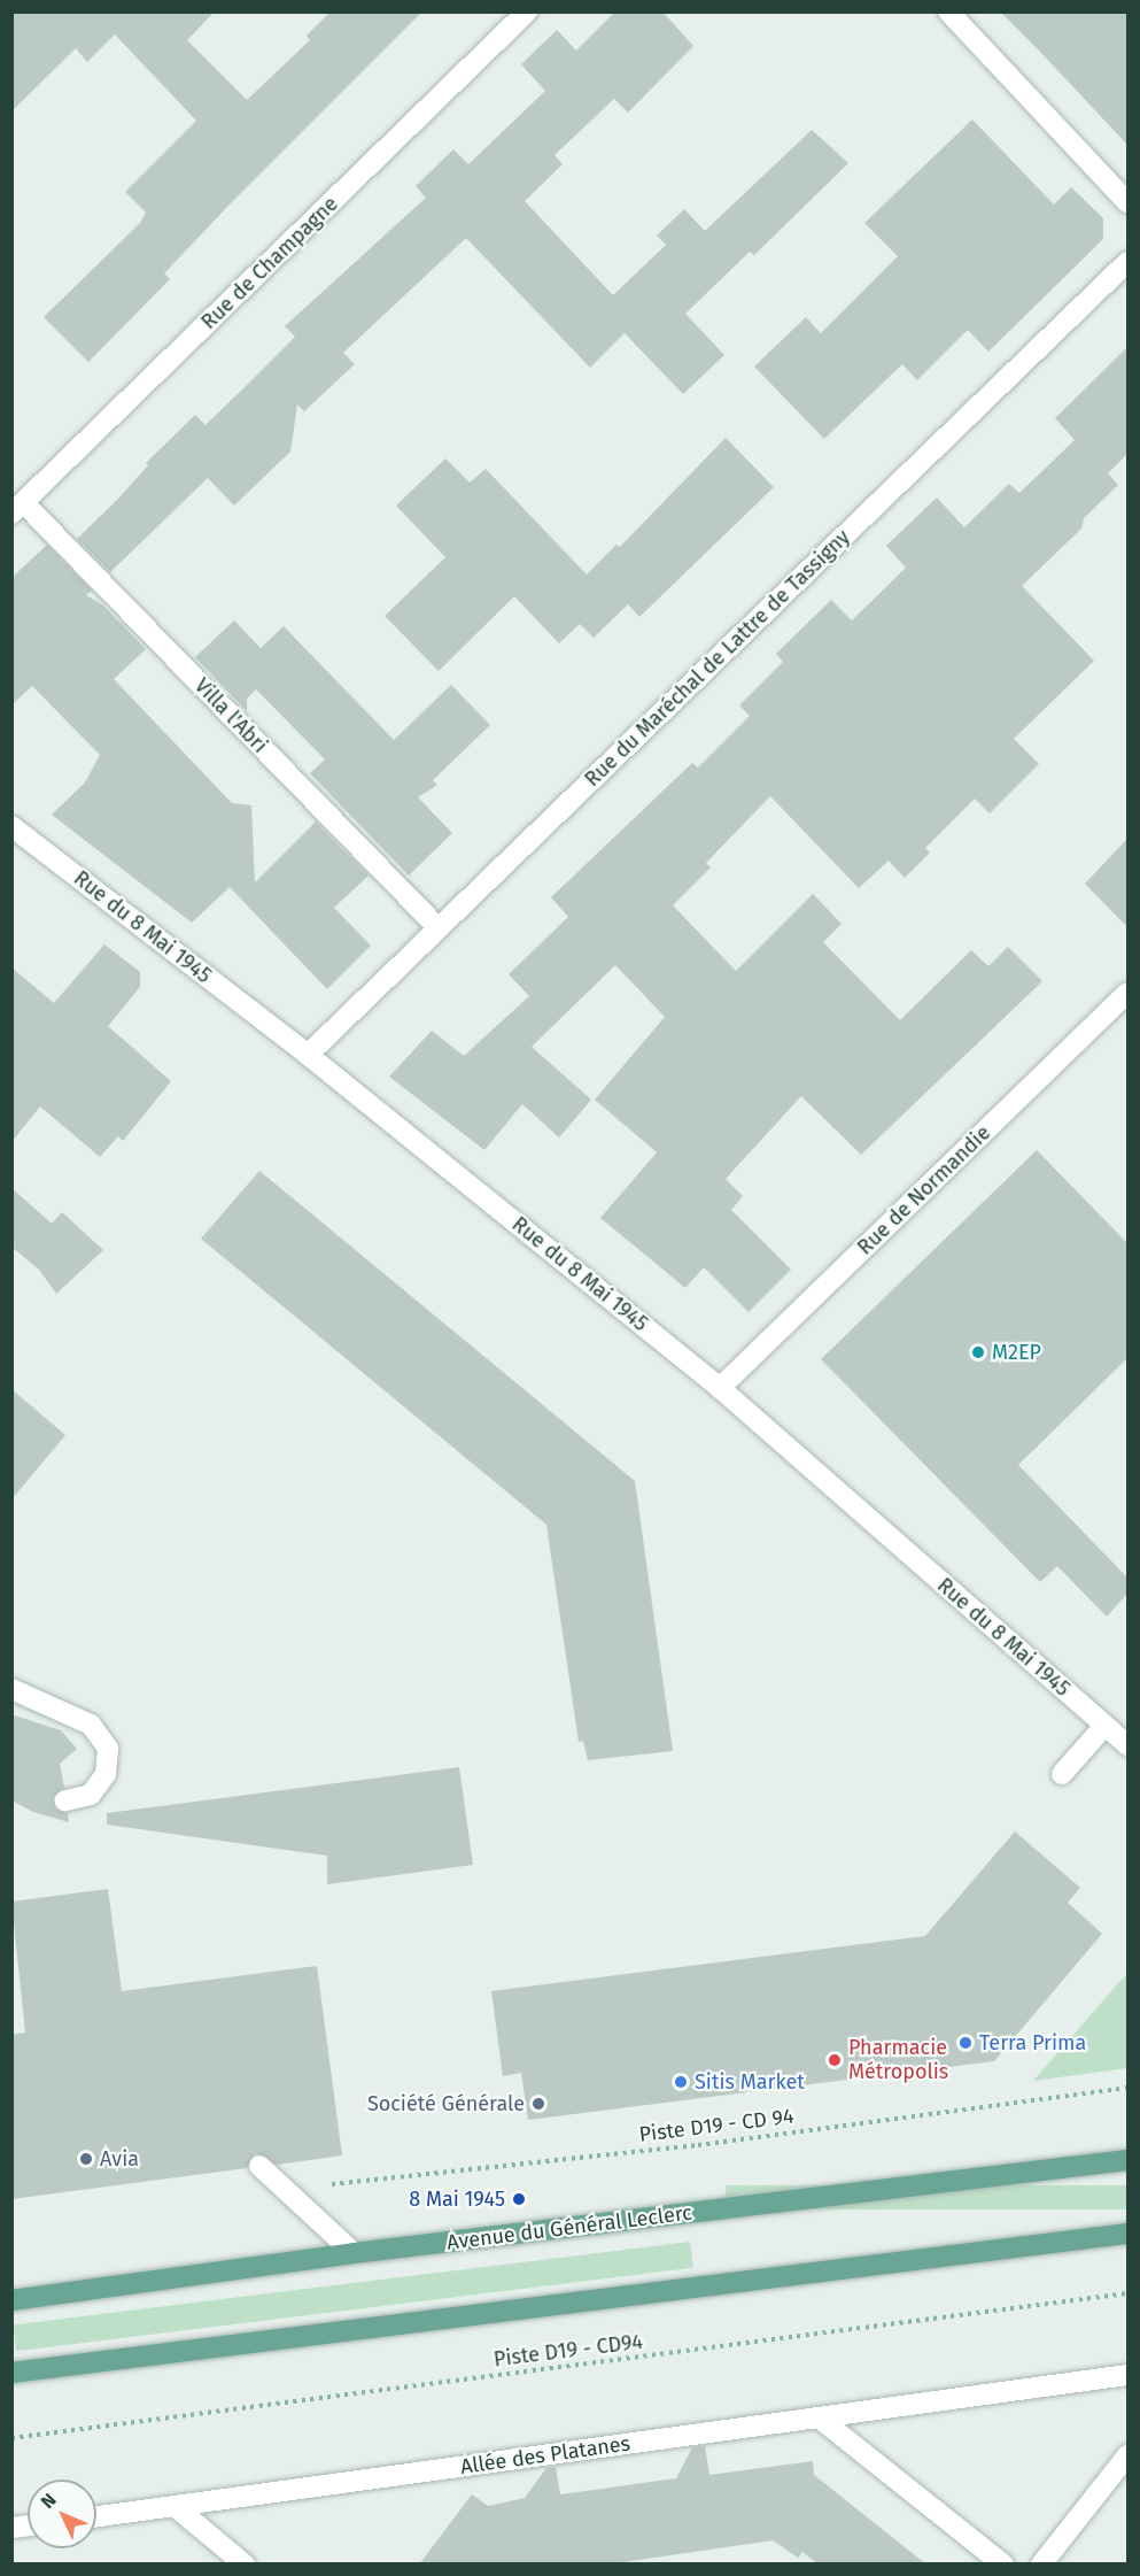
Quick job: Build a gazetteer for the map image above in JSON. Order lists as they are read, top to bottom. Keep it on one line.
{"streets":{"main road":["Avenue du Général Leclerc"],"street":["Rue de Champagne","Rue du Maréchal de Lattre de Tassigny","Villa l'Abri","Rue du 8 Mai 1945","Rue de Normandie","Allée des Platanes"],"path":["Piste D19 - CD 94","Piste D19 - CD94"]},"crossings":[["Rue de Champagne","Villa l'Abri"],["Rue du Maréchal de Lattre de Tassigny","Villa l'Abri"],["Rue du Maréchal de Lattre de Tassigny","Rue du 8 Mai 1945"],["Rue du 8 Mai 1945","Rue de Normandie"]],"places":["M2EP","Terra Prima","Pharmacie Métropolis","Sitis Market","Société Générale","Avia","8 Mai 1945"],"north":"top left"}
